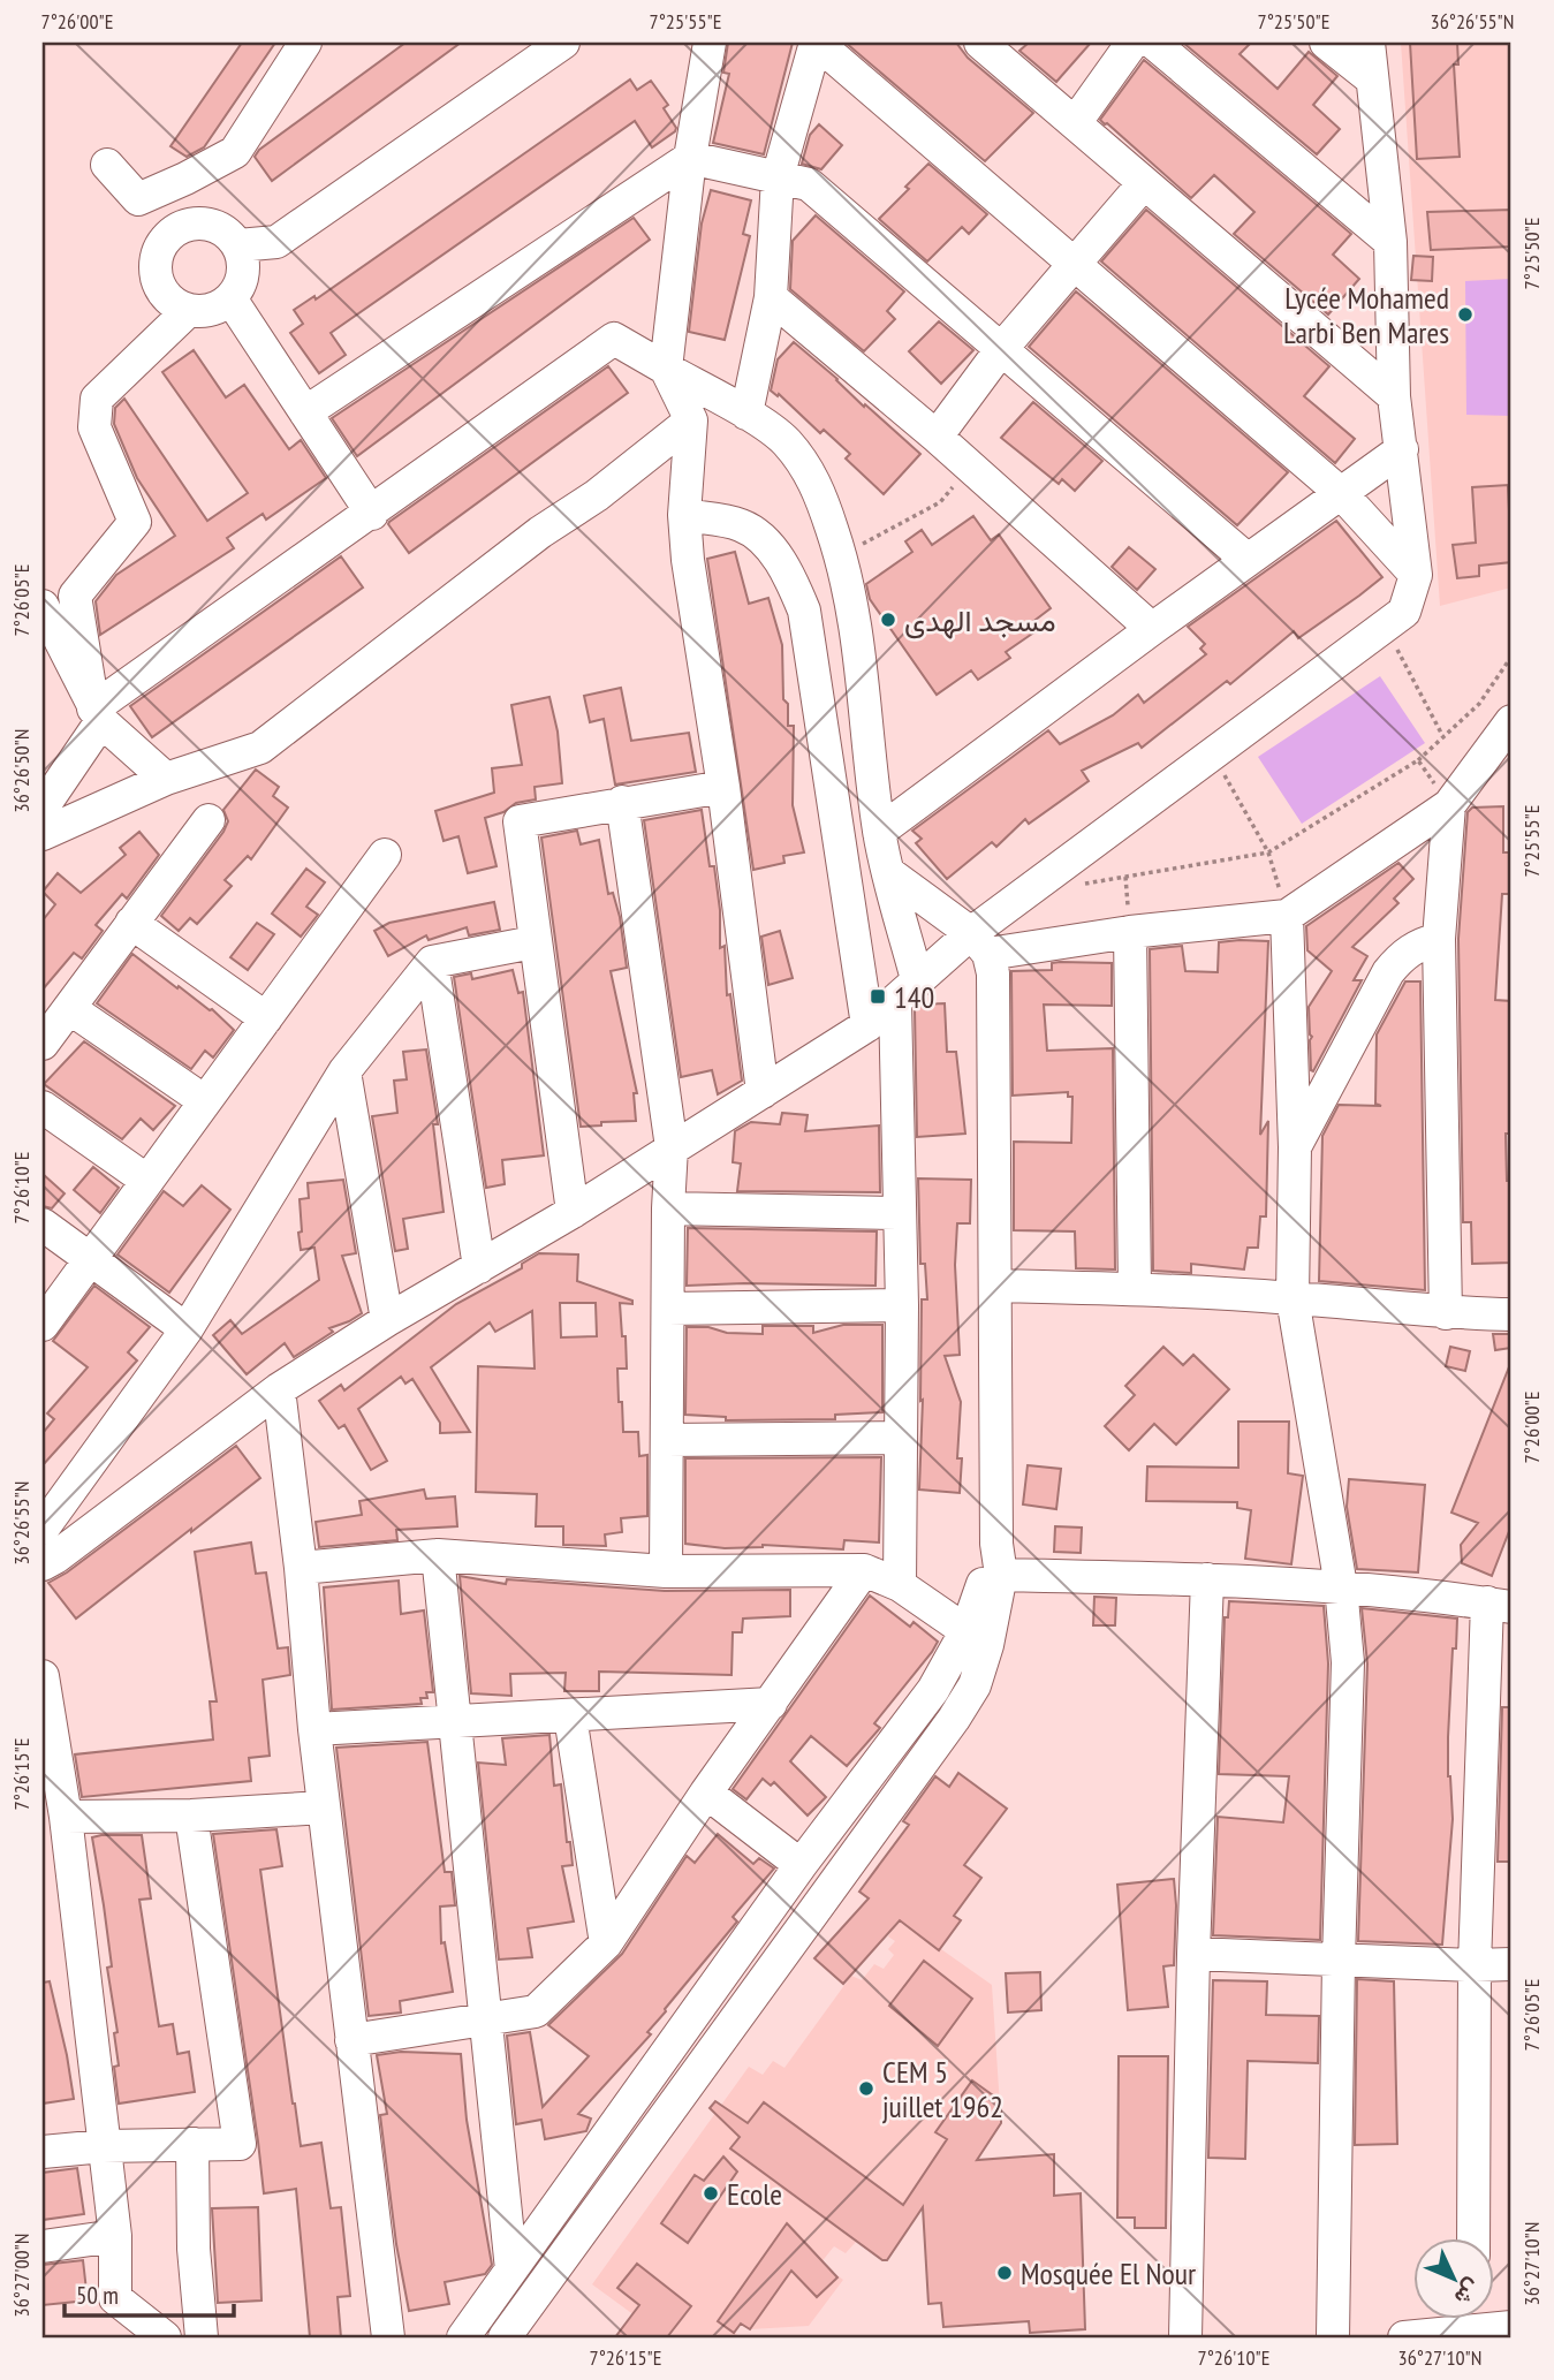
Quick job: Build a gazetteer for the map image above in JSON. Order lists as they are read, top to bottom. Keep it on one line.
{"places":{"other":["Lycée Mohamed Larbi Ben Mares","مسجد الهدى","CEM 5 juillet 1962","Ecole","Mosquée El Nour"],"transit":["140"]},"scale_bar":"50 m","north":"bottom right","coordinates":["7°26'00\"E","7°25'55\"E","7°25'50\"E","36°26'55\"N","7°26'05\"E","36°26'50\"N","7°26'10\"E","7°26'15\"E","36°27'10\"N","36°27'00\"N"]}
